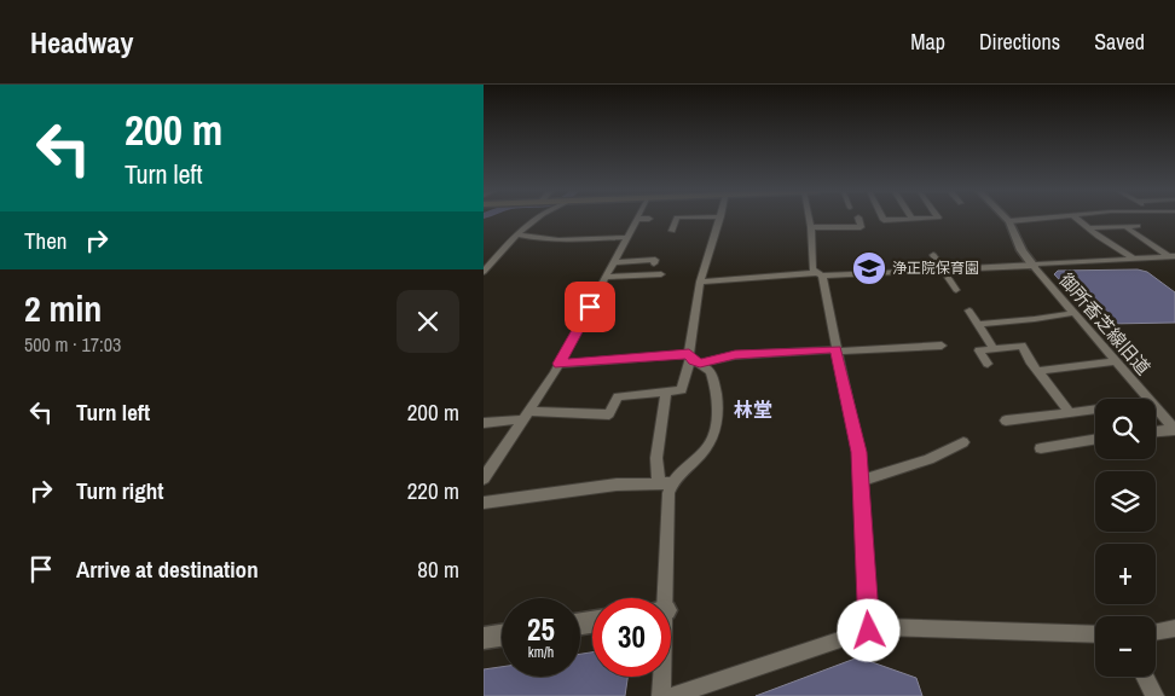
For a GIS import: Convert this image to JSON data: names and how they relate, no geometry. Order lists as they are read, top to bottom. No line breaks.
{"streets":{"street":["御所香芝線旧道"]},"districts":["林堂"],"places":{"school or university":["浄正院保育園"]},"page":{"header":"Headway","nav":["Map","Directions","Saved"],"turn":["200 m","Turn left"],"then":"Then","heading":["2 min","500 m · 17:03"],"list":[{"name":"Turn left","value":"200 m"},{"name":"Turn right","value":"220 m"},{"name":"Arrive at destination","value":"80 m"}],"map_buttons":["+","−"],"speed":"25 km/h","limit":"30"}}
